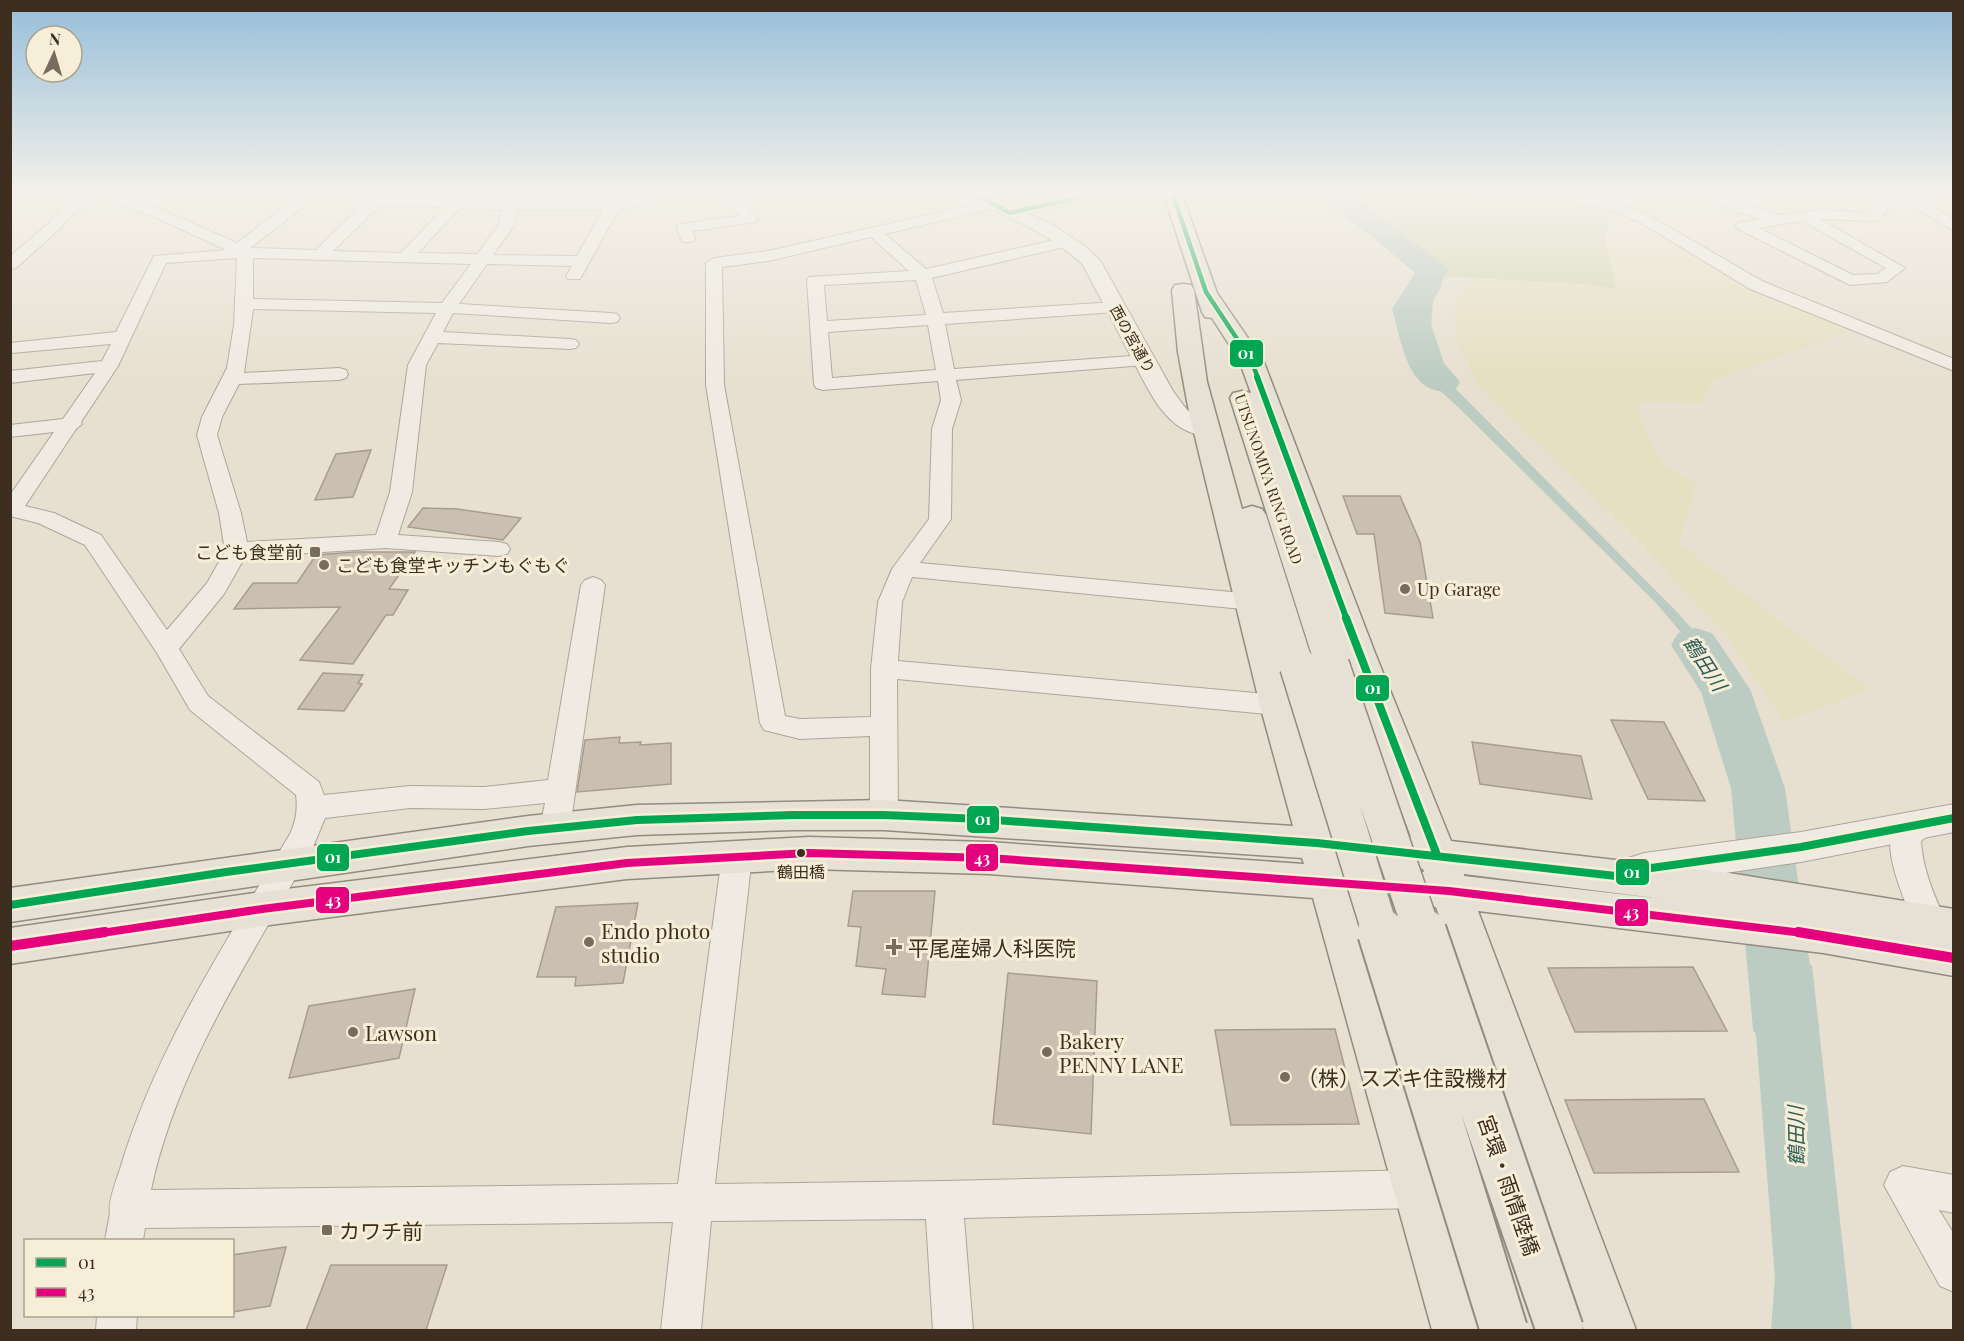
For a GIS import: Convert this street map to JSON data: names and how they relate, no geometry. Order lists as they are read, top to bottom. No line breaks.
{"streets":{"main road":["UTSUNOMIYA RING ROAD","宮環・雨情陸橋"],"street":["西の宮通り"]},"crossings":[["UTSUNOMIYA RING ROAD","宮環・雨情陸橋"]],"water":["鶴田川"],"places":{"transit":["こども食堂前","カワチ前"],"other":["こども食堂キッチンもぐもぐ","Up Garage","鶴田橋","Endo photo studio","Lawson","Bakery PENNY LANE","（株）スズキ住設機材"],"health":["平尾産婦人科医院"]},"lines":["transit line 01","transit line 43"],"legend":["01","43"],"north":"top"}
